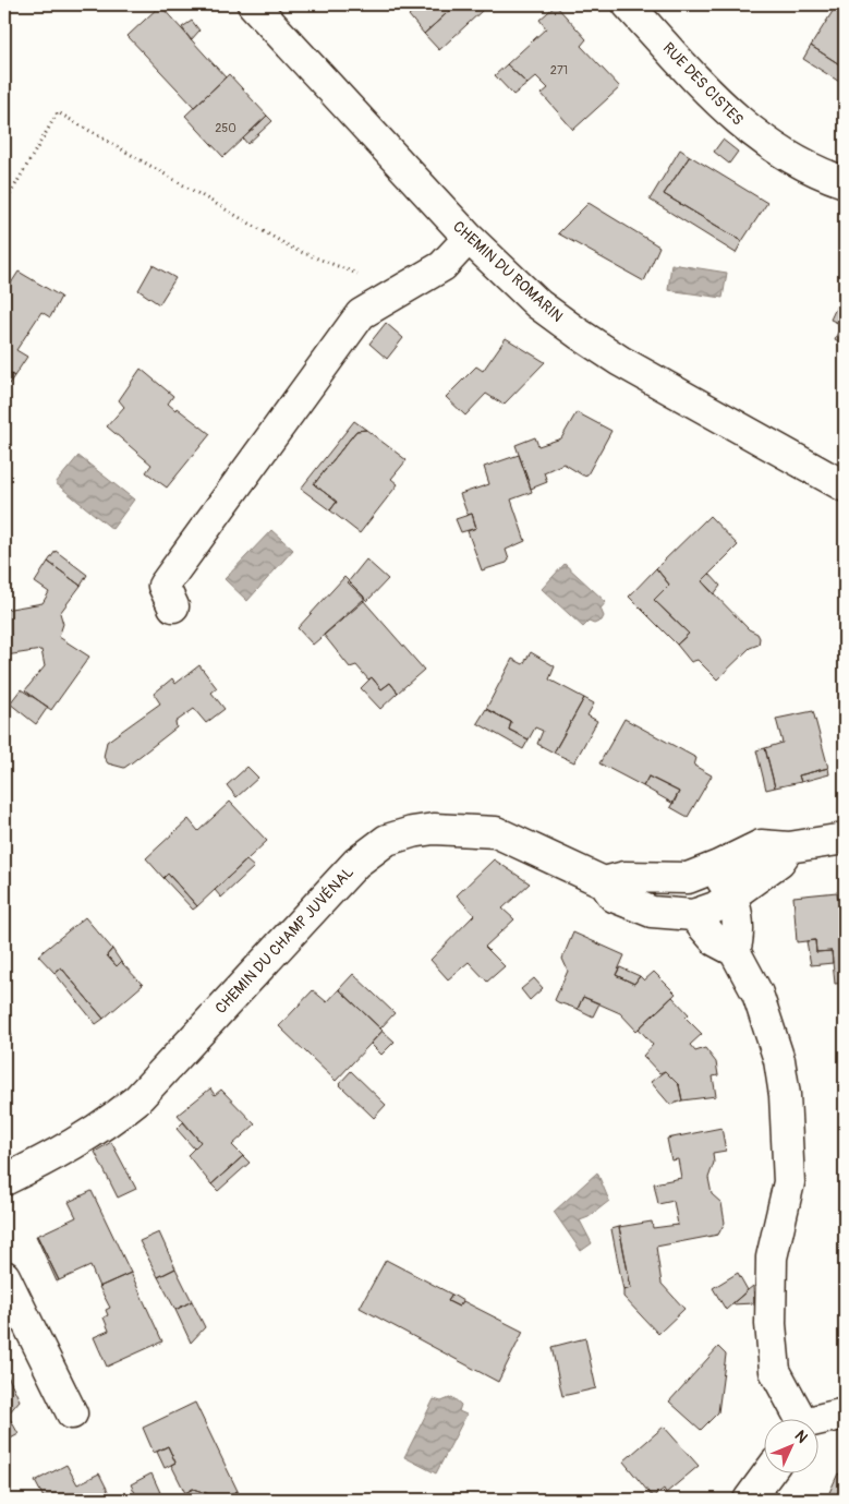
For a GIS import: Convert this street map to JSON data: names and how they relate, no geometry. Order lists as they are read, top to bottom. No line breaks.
{"streets":{"street":["RUE DES CISTES","CHEMIN DU ROMARIN","CHEMIN DU CHAMP JUVÉNAL"]},"house_numbers":["271","250"],"north":"top right"}
